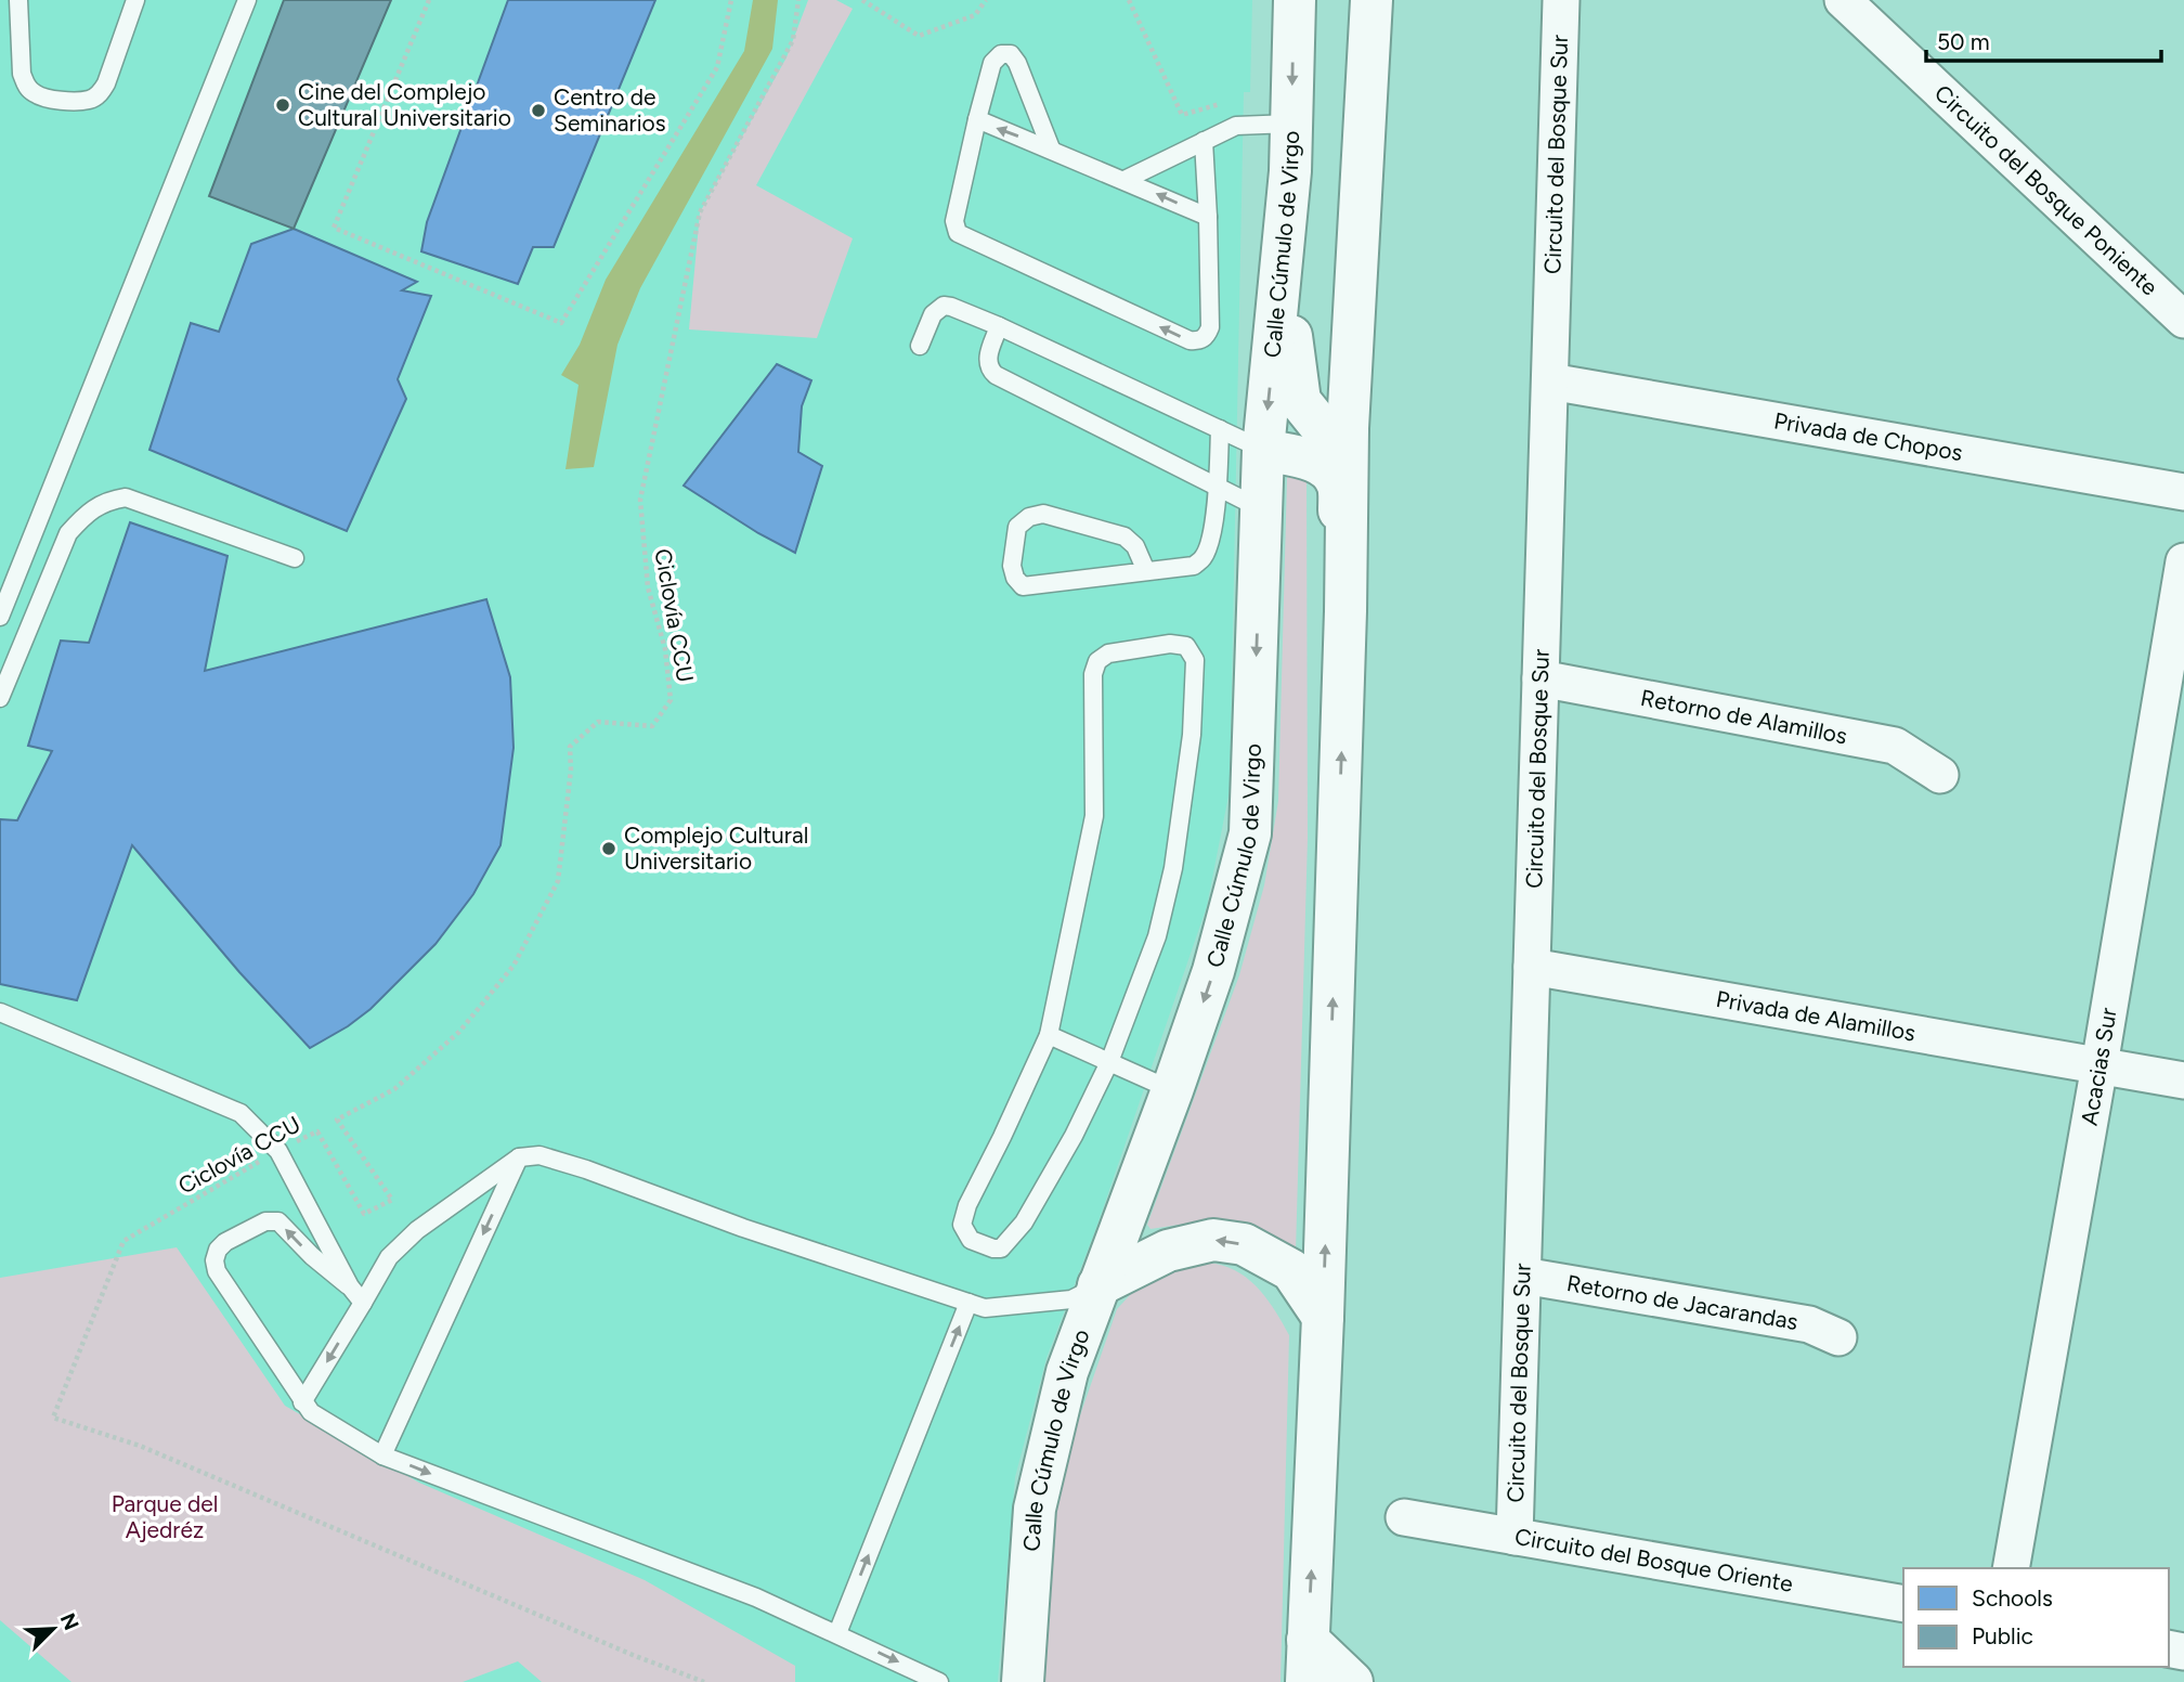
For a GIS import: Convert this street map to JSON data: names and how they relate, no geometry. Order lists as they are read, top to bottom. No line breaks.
{"streets":{"main road":["Calle Cúmulo de Virgo"],"street":["Circuito del Bosque Sur","Circuito del Bosque Poniente","Privada de Chopos","Retorno de Alamillos","Privada de Alamillos","Acacias Sur","Retorno de Jacarandas","Circuito del Bosque Oriente"],"path":["Ciclovía CCU"]},"crossings":[["Circuito del Bosque Sur","Privada de Chopos"],["Circuito del Bosque Sur","Retorno de Alamillos"],["Circuito del Bosque Sur","Privada de Alamillos"],["Circuito del Bosque Sur","Retorno de Jacarandas"],["Circuito del Bosque Sur","Circuito del Bosque Oriente"],["Privada de Alamillos","Acacias Sur"]],"parks":["Parque del Ajedréz"],"places":["Cine del Complejo Cultural Universitario","Centro de Seminarios","Complejo Cultural Universitario"],"legend":["Schools","Public"],"scale_bar":"50 m","north":"top right"}
